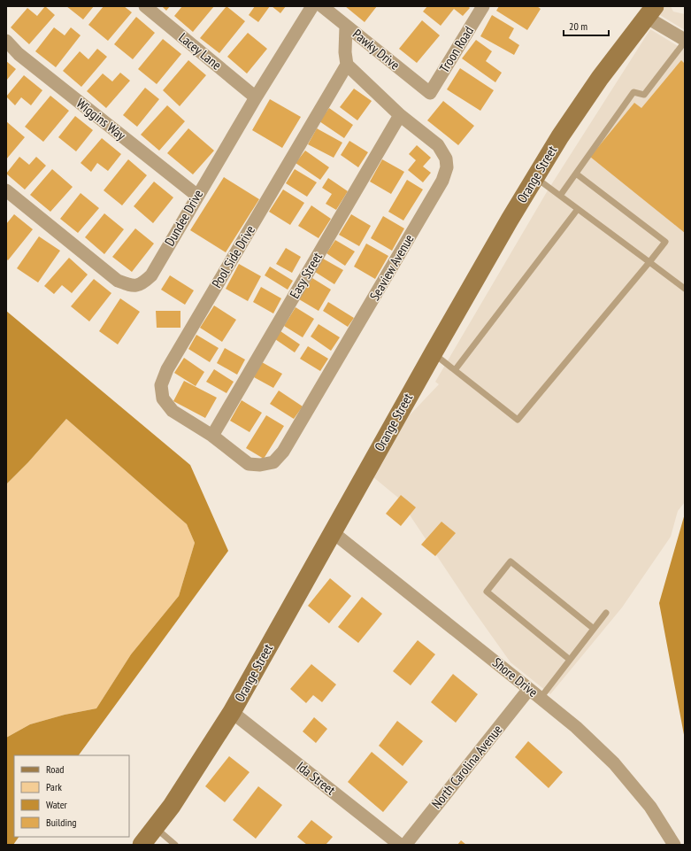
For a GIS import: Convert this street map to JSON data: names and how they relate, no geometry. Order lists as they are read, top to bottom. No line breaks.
{"streets":{"street":["Pawky Drive","Troon Road","Lacey Lane","Wiggins Way","Orange Street","Dundee Drive","Pool Side Drive","Seaview Avenue","Easy Street","Shore Drive","North Carolina Avenue","Ida Street"]},"crossings":[["Pawky Drive","Troon Road"],["Lacey Lane","Dundee Drive"],["Wiggins Way","Dundee Drive"],["Orange Street","Shore Drive"],["Orange Street","Ida Street"],["Pool Side Drive","Seaview Avenue"],["Pool Side Drive","Easy Street"],["Seaview Avenue","Easy Street"],["Shore Drive","North Carolina Avenue"]],"legend":["Road","Park","Water","Building"],"scale_bar":"20 m"}
